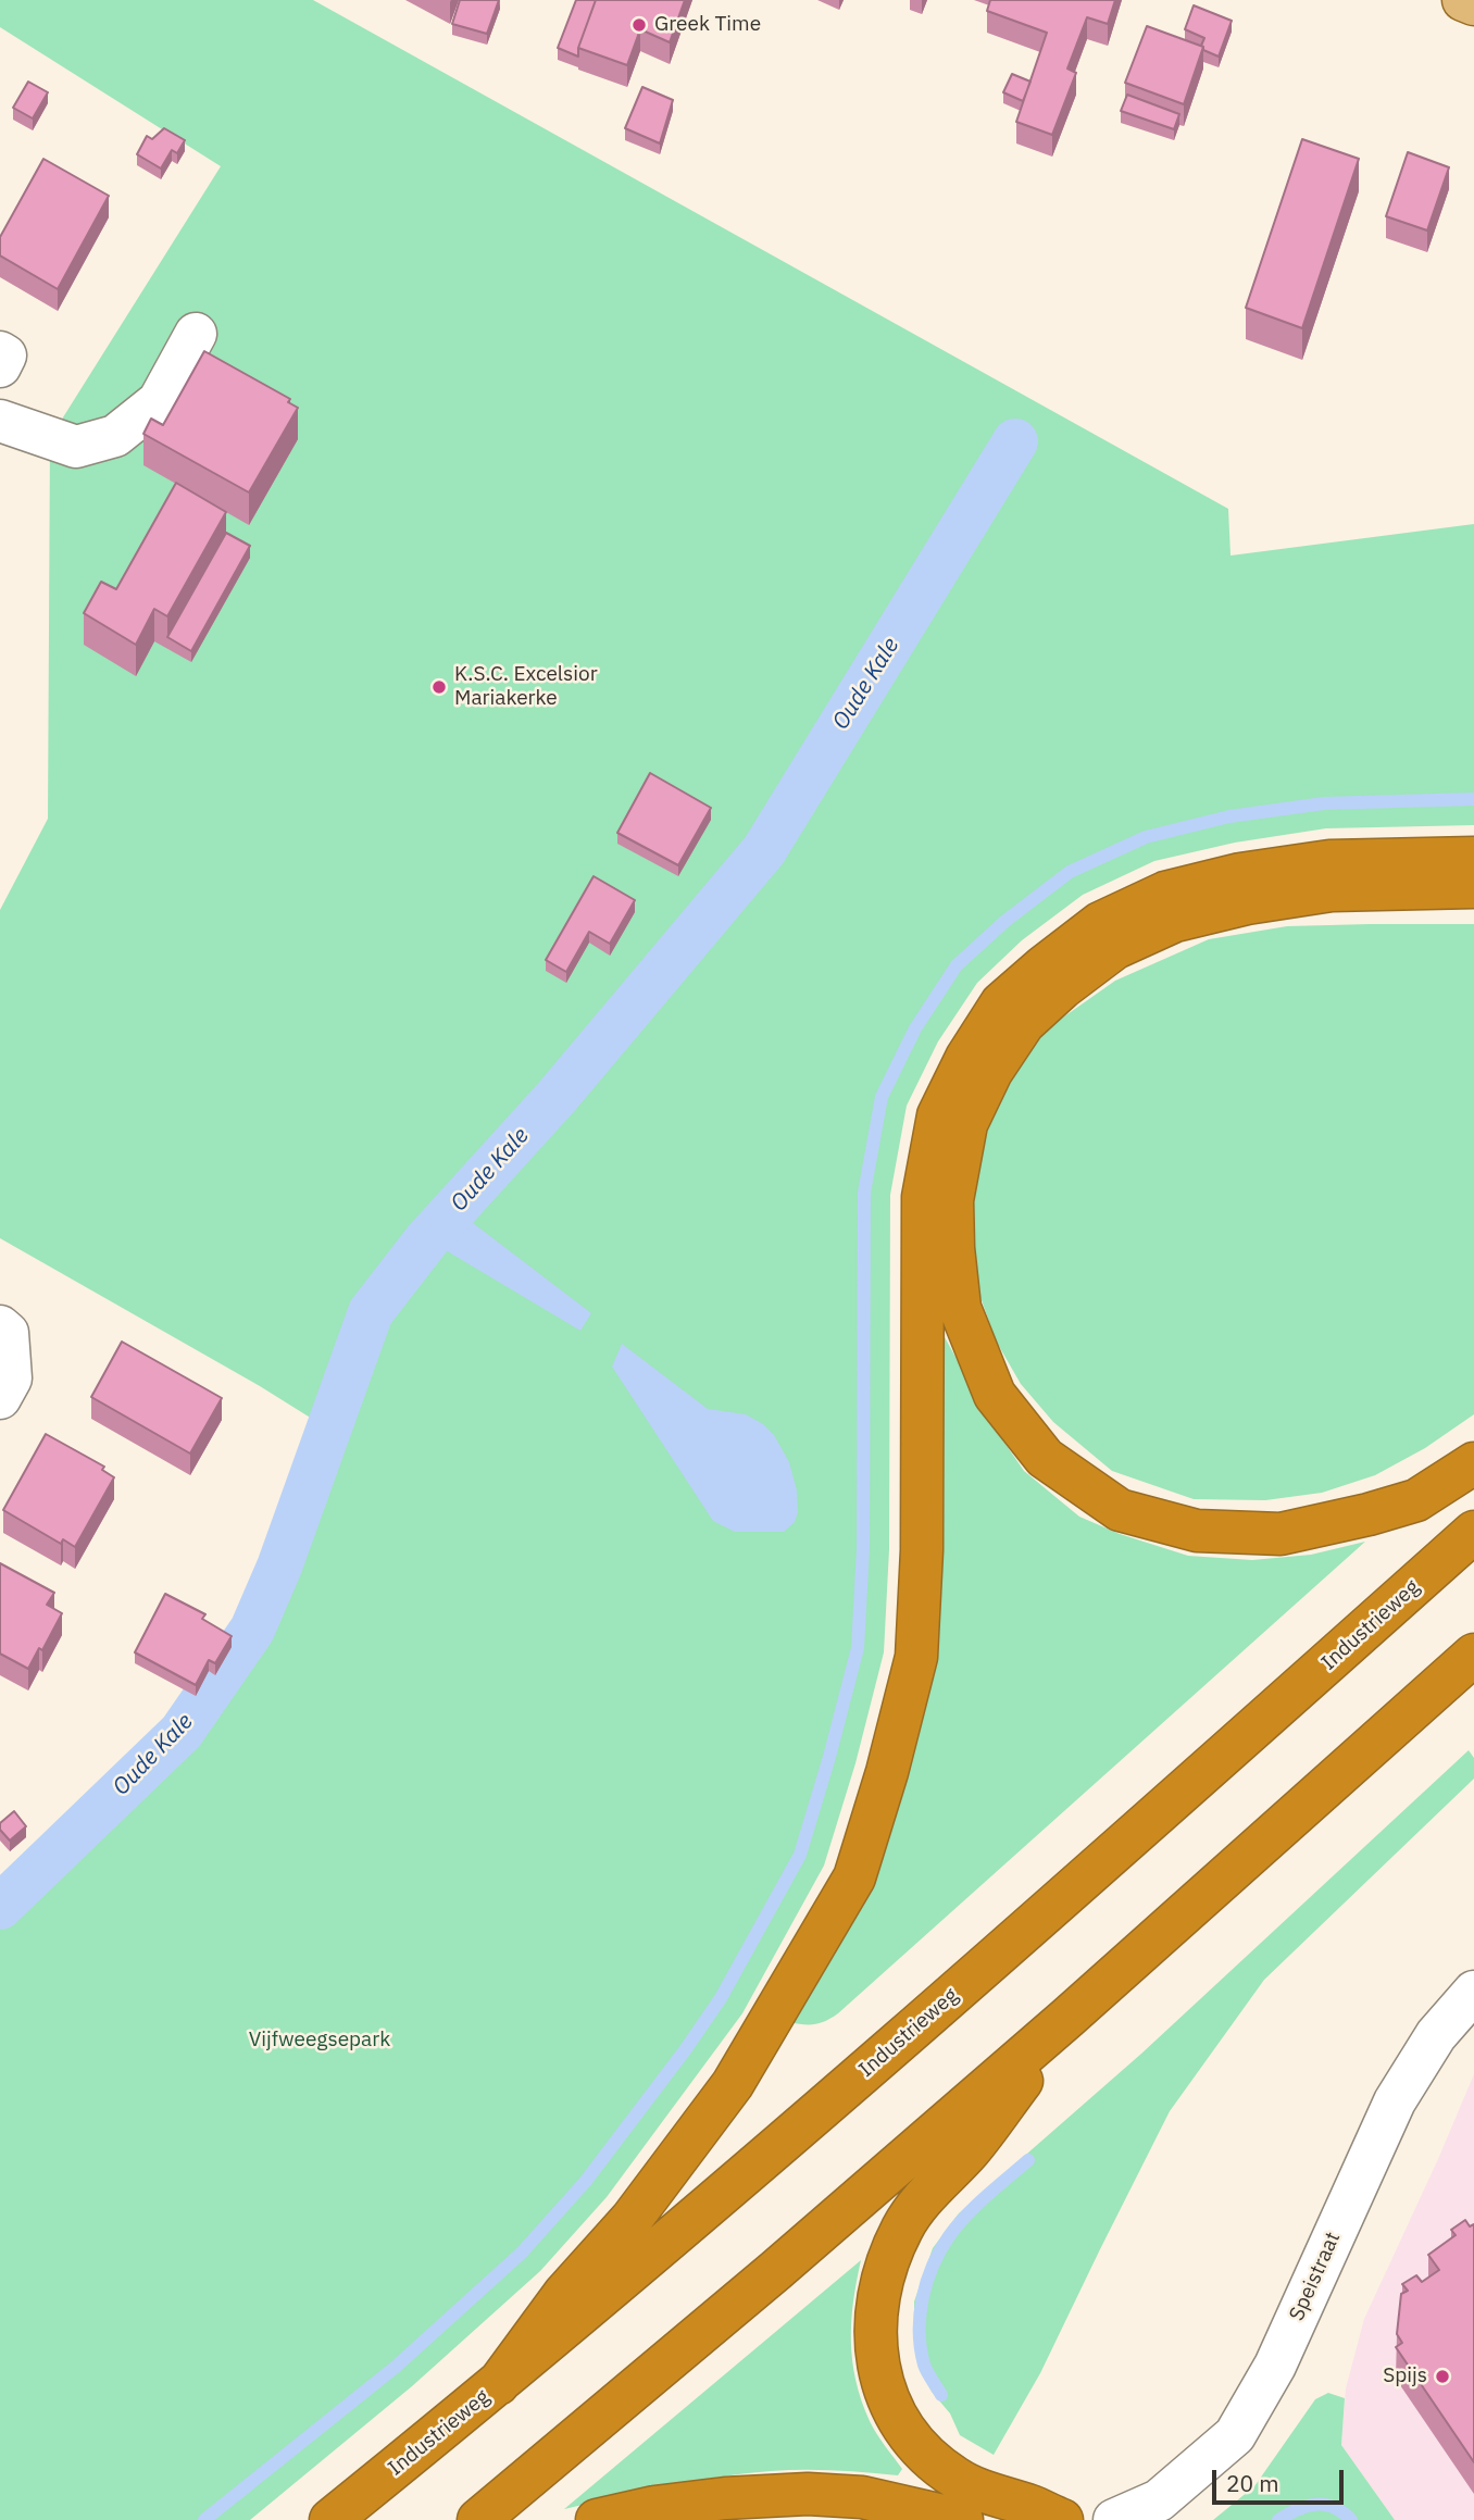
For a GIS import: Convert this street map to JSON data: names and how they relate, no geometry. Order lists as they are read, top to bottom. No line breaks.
{"streets":{"highway":["Industrieweg"],"street":["Speistraat"]},"water":["Oude Kale"],"parks":["Vijfweegsepark"],"places":["Greek Time","K.S.C. Excelsior Mariakerke","Spijs"],"scale_bar":"20 m"}
